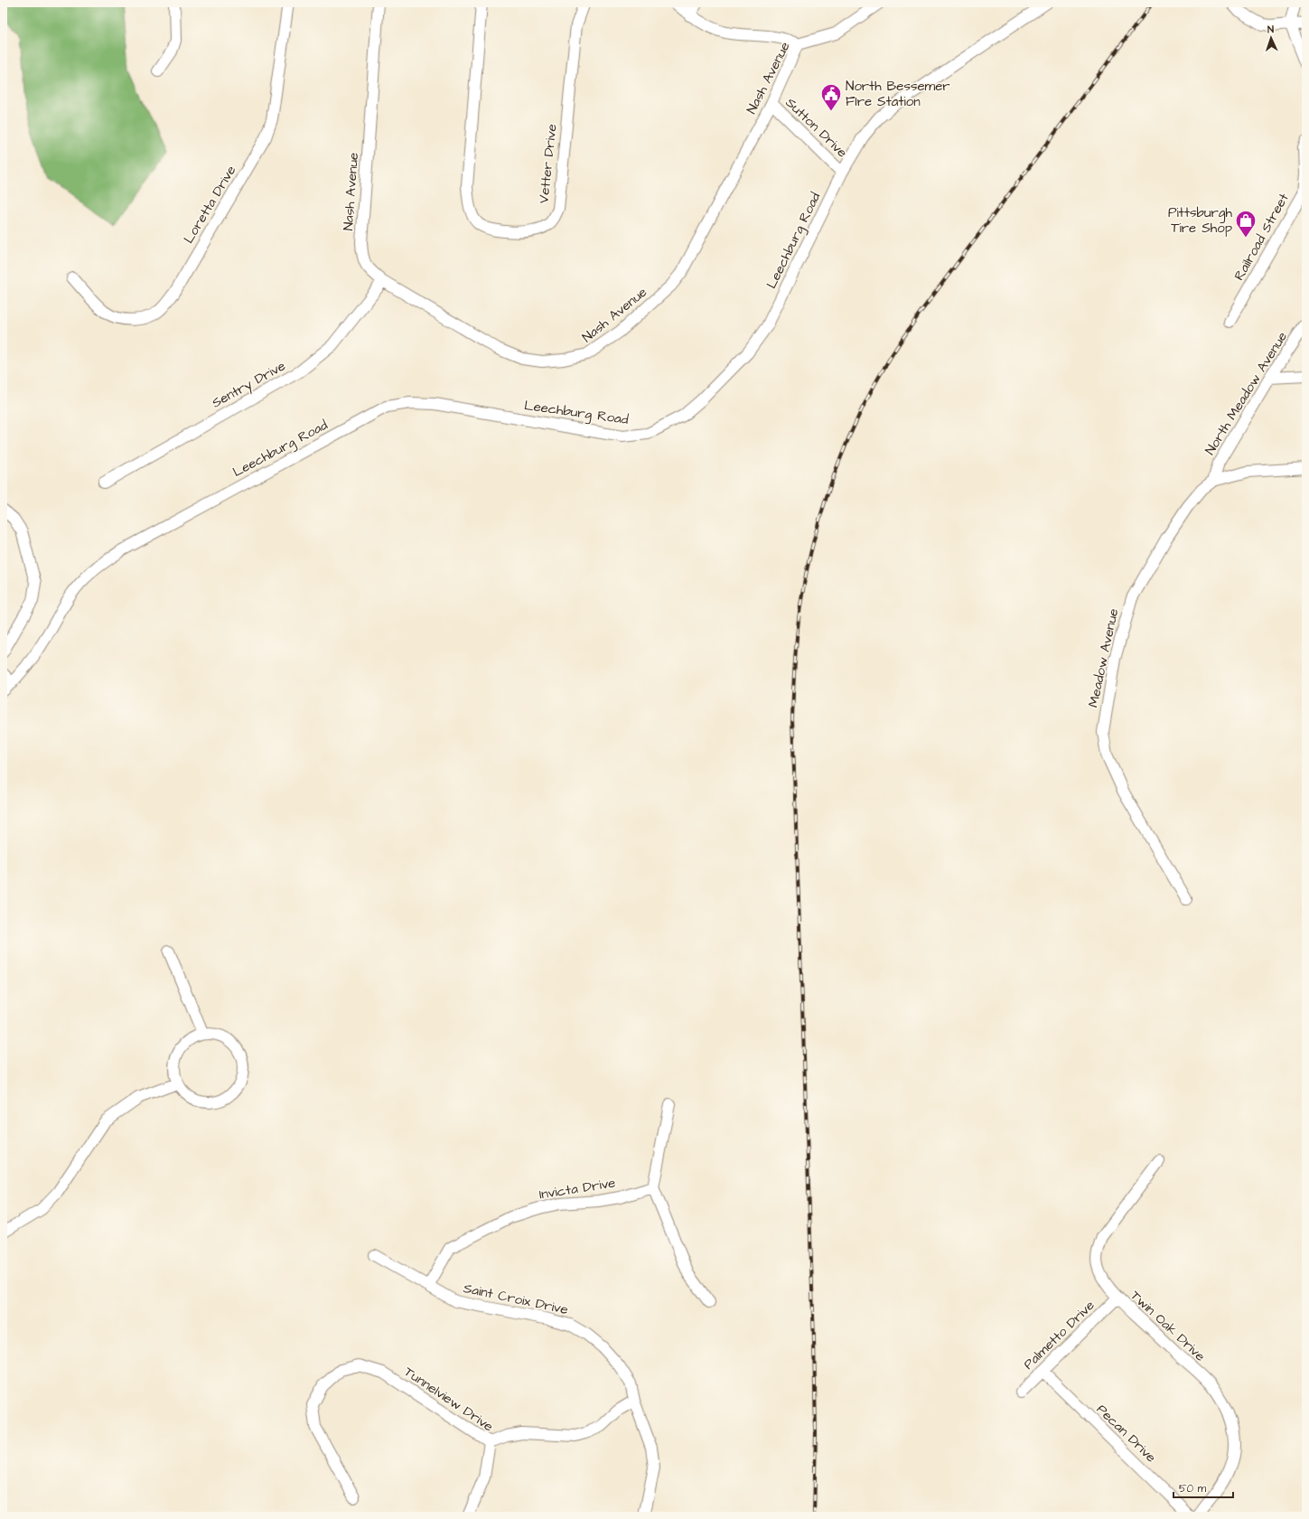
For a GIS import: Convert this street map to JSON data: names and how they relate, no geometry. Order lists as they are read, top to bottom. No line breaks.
{"streets":{"street":["Nash Avenue","Sutton Drive","Vetter Drive","Loretta Drive","Railroad Street","Leechburg Road","Sentry Drive","North Meadow Avenue","Meadow Avenue","Invicta Drive","Saint Croix Drive","Twin Oak Drive","Palmetto Drive","Tunnelview Drive","Pecan Drive"]},"crossings":[["Nash Avenue","Sutton Drive"],["Nash Avenue","Sentry Drive"],["Sutton Drive","Leechburg Road"],["North Meadow Avenue","Meadow Avenue"],["Invicta Drive","Saint Croix Drive"],["Twin Oak Drive","Palmetto Drive"],["Palmetto Drive","Pecan Drive"]],"places":{"public building":["North Bessemer FIre Station"],"shop":["Pittsburgh Tire Shop"]},"scale_bar":"50 m","north":"top"}
